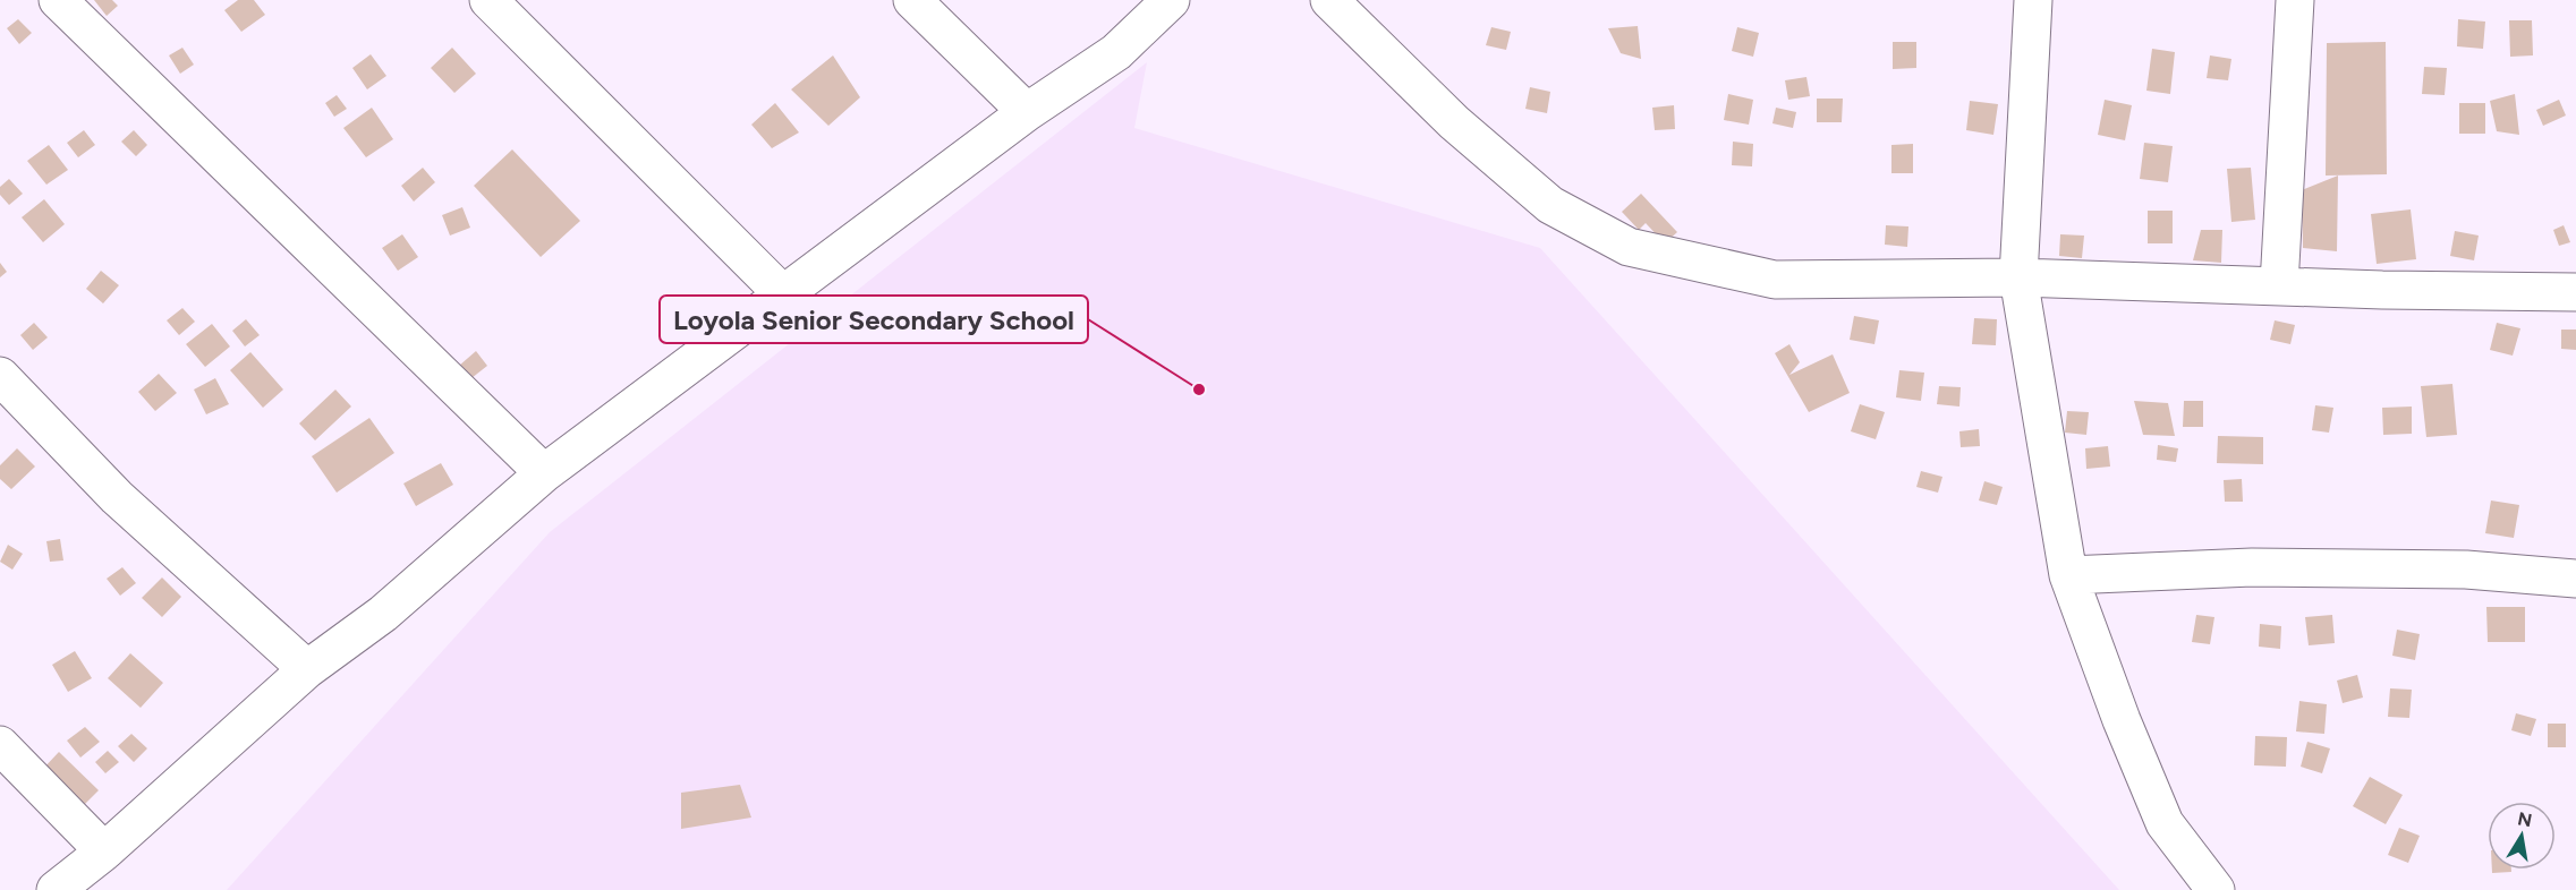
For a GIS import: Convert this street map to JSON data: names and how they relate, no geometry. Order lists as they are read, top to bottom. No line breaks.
{"places":["Loyola Senior Secondary School"],"north":"top"}
